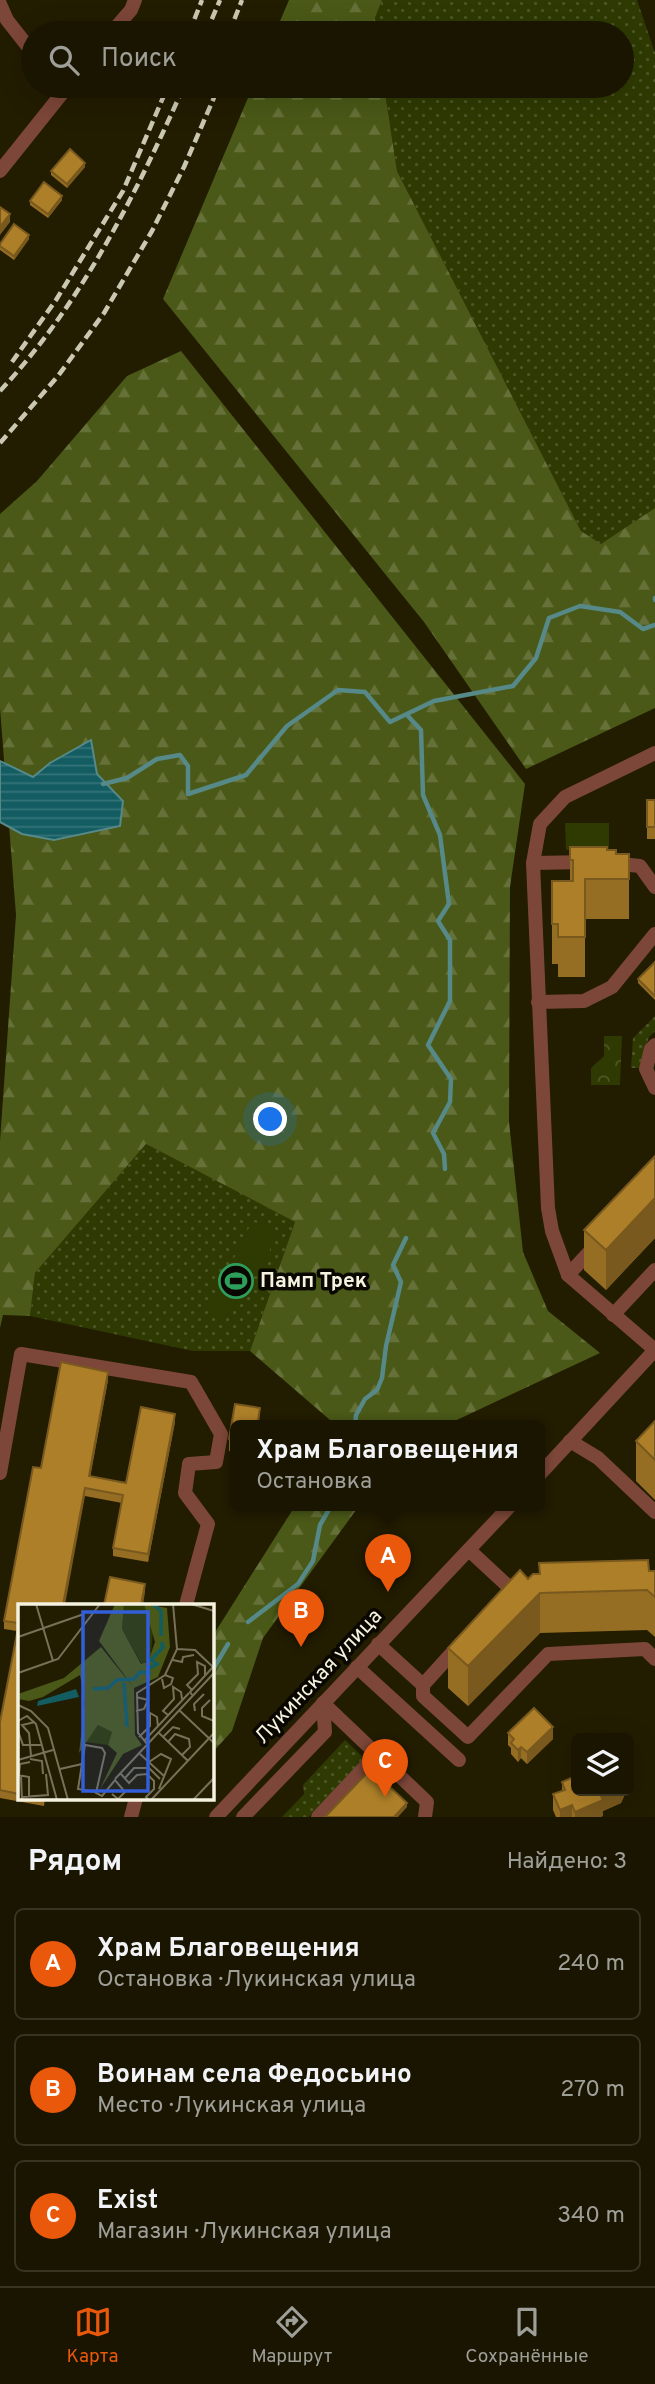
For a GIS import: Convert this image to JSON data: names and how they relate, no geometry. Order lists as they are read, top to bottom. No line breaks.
{"streets":{"street":["Лукинская улица"]},"places":{"sports":["Памп Трек"]},"page":{"search":"Поиск","popup":["Храм Благовещения","Остановка"],"pins":["A","B","C"],"heading":["Рядом","Найдено: 3"],"list":[{"mark":"A","name":"Храм Благовещения","note":"Остановка · Лукинская улица","value":"240 m"},{"mark":"B","name":"Воинам села Федосьино","note":"Место · Лукинская улица","value":"270 m"},{"mark":"C","name":"Exist","note":"Магазин · Лукинская улица","value":"340 m"}],"nav":["Карта","Маршрут","Сохранённые"]}}
